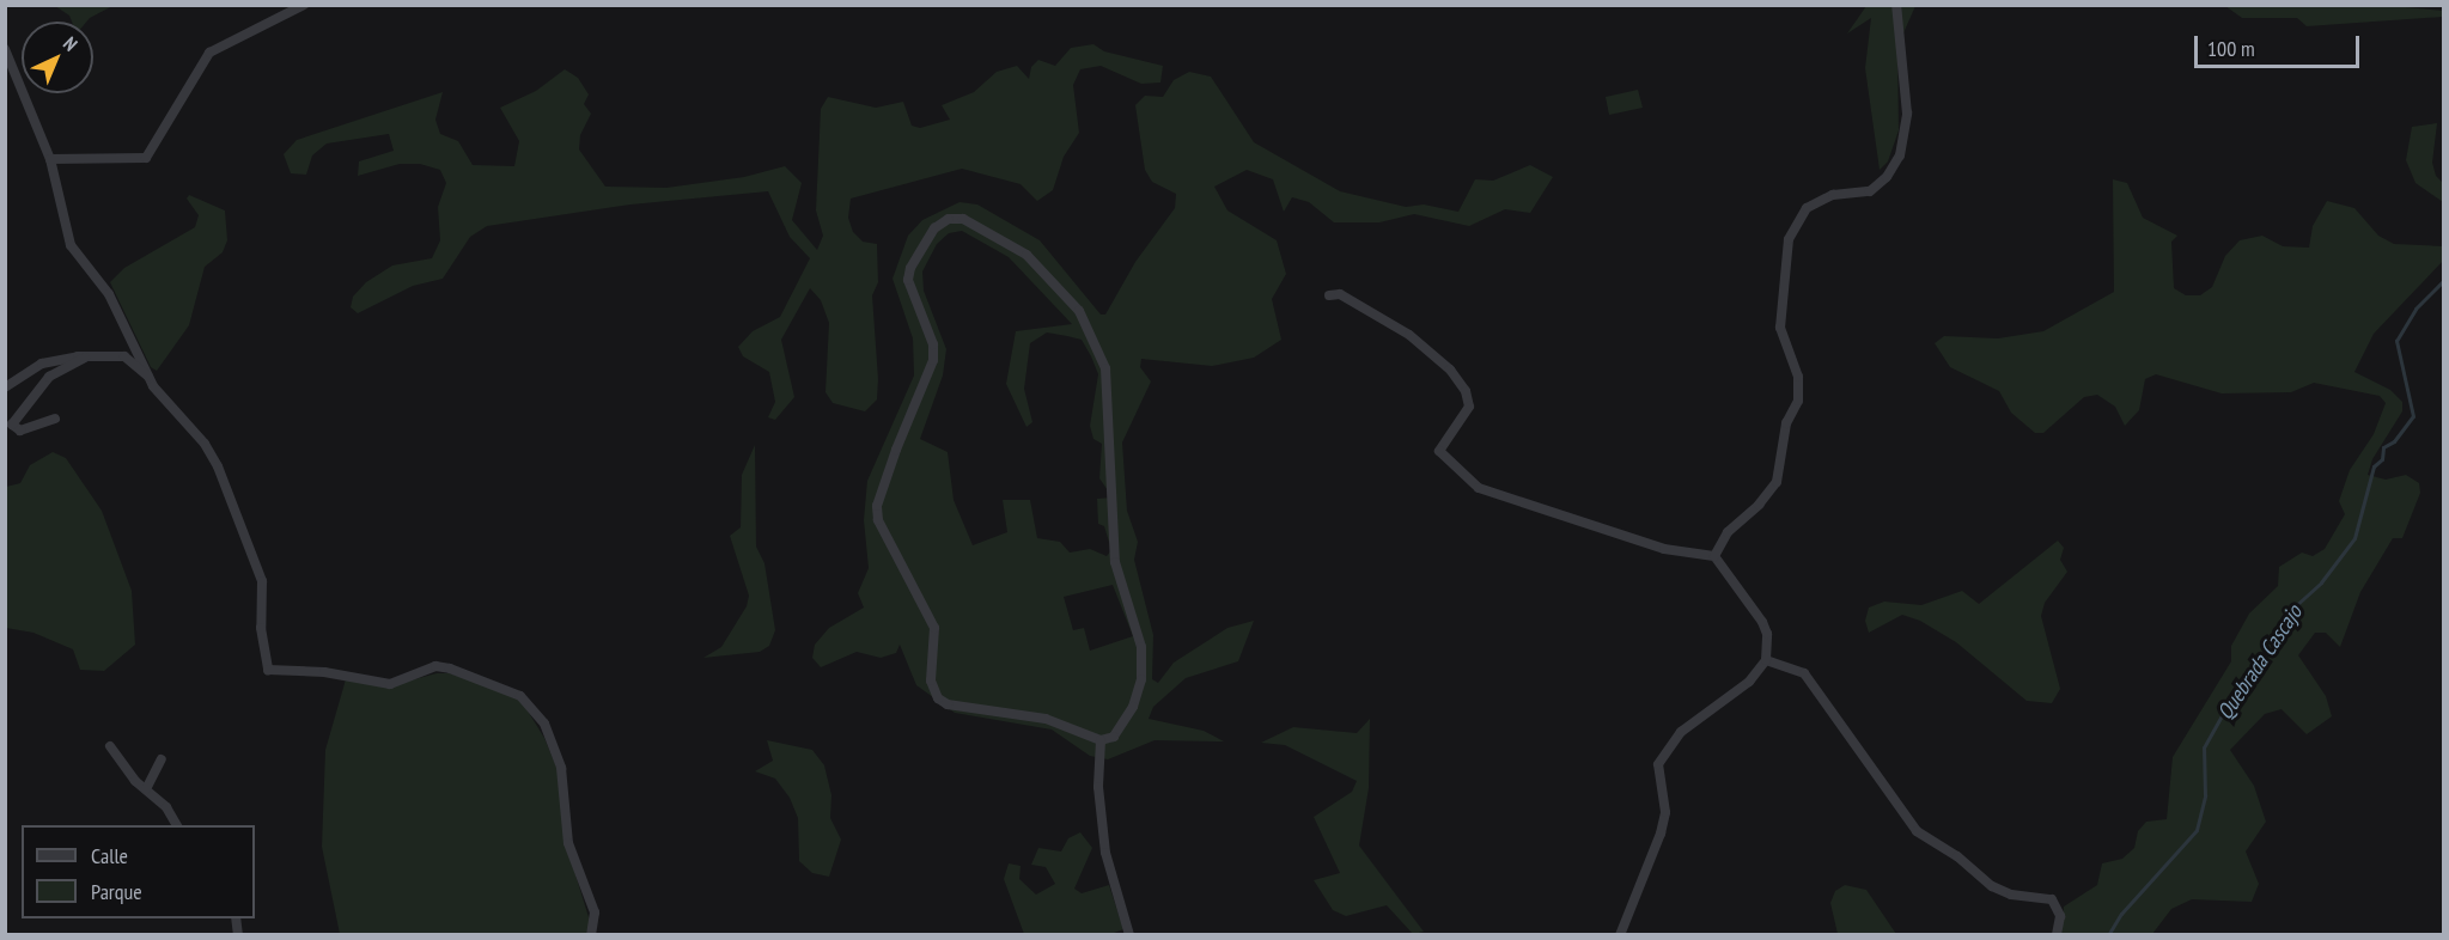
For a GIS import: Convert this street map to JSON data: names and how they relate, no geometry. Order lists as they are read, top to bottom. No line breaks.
{"water":["Quebrada Cascajo"],"legend":["Calle","Parque"],"scale_bar":"100 m","north":"top right"}
